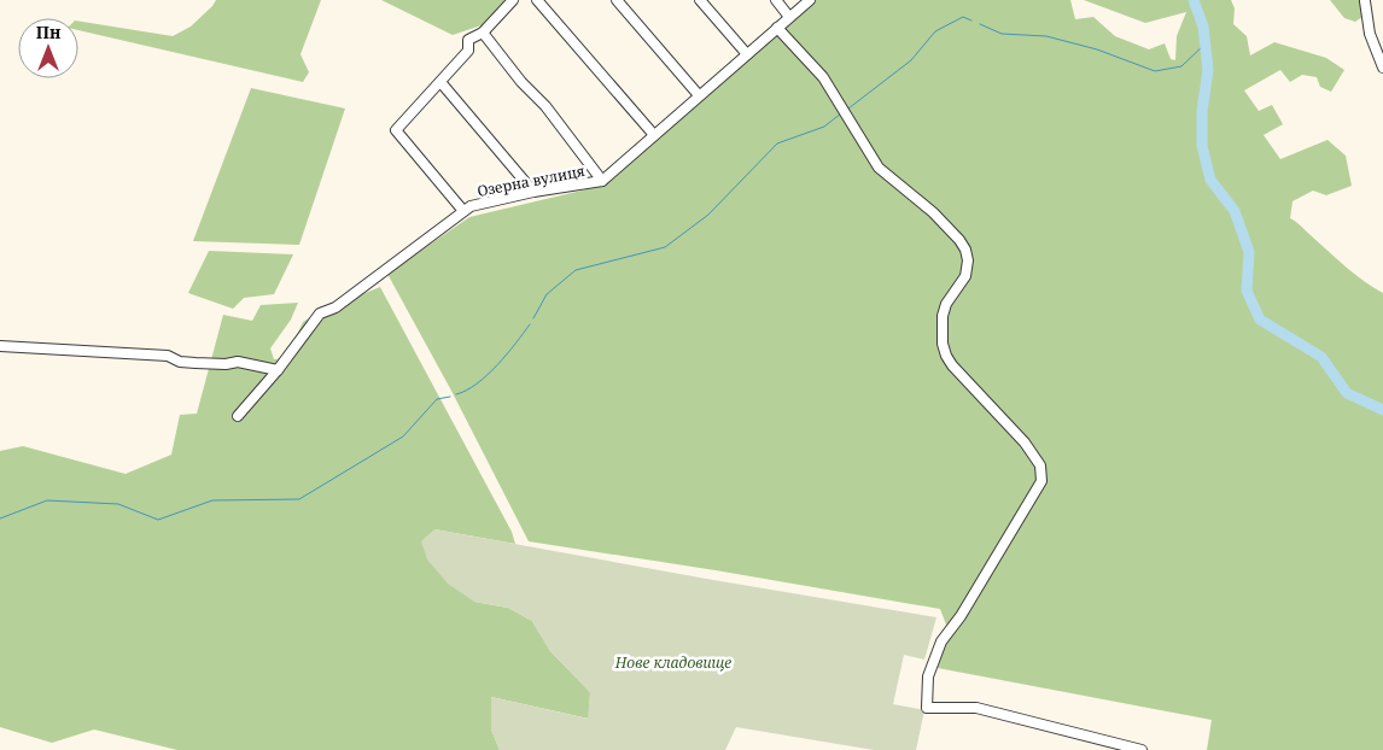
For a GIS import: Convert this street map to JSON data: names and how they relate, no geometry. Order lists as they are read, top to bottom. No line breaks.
{"streets":{"street":["Озерна вулиця"]},"parks":["Нове кладовище"],"north":"top"}
